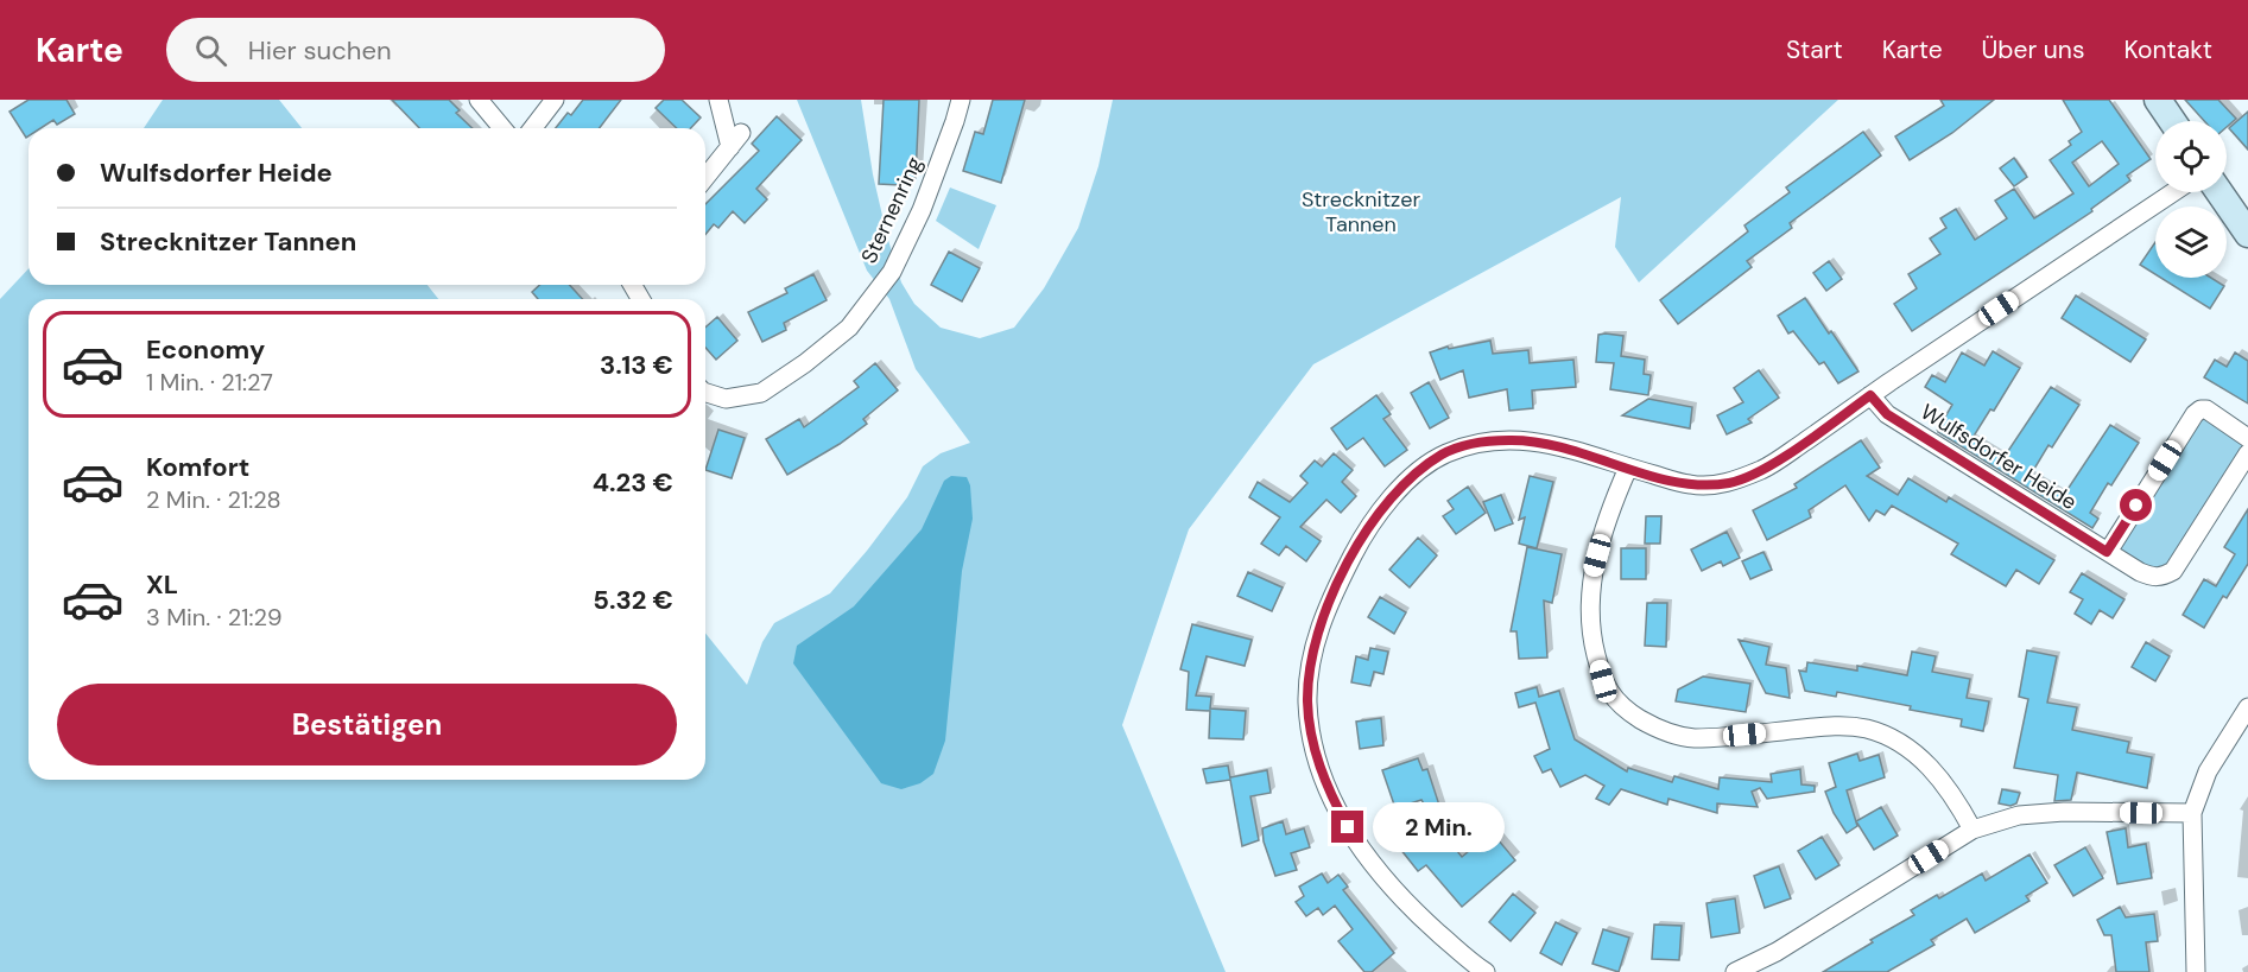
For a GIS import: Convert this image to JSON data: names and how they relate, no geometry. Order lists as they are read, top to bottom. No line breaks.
{"streets":{"street":["Sternenring","Wulfsdorfer Heide"]},"parks":["Strecknitzer Tannen"],"page":{"header":"Karte","search":"Hier suchen","nav":["Start","Karte","Über uns","Kontakt"],"banner":["Wulfsdorfer Heide","Strecknitzer Tannen"],"list":[{"name":"Economy","note":"1 Min. · 21:27","value":"3.13 €"},{"name":"Komfort","note":"2 Min. · 21:28","value":"4.23 €"},{"name":"XL","note":"3 Min. · 21:29","value":"5.32 €"}],"buttons":"Bestätigen","bubble":"2 Min."}}
